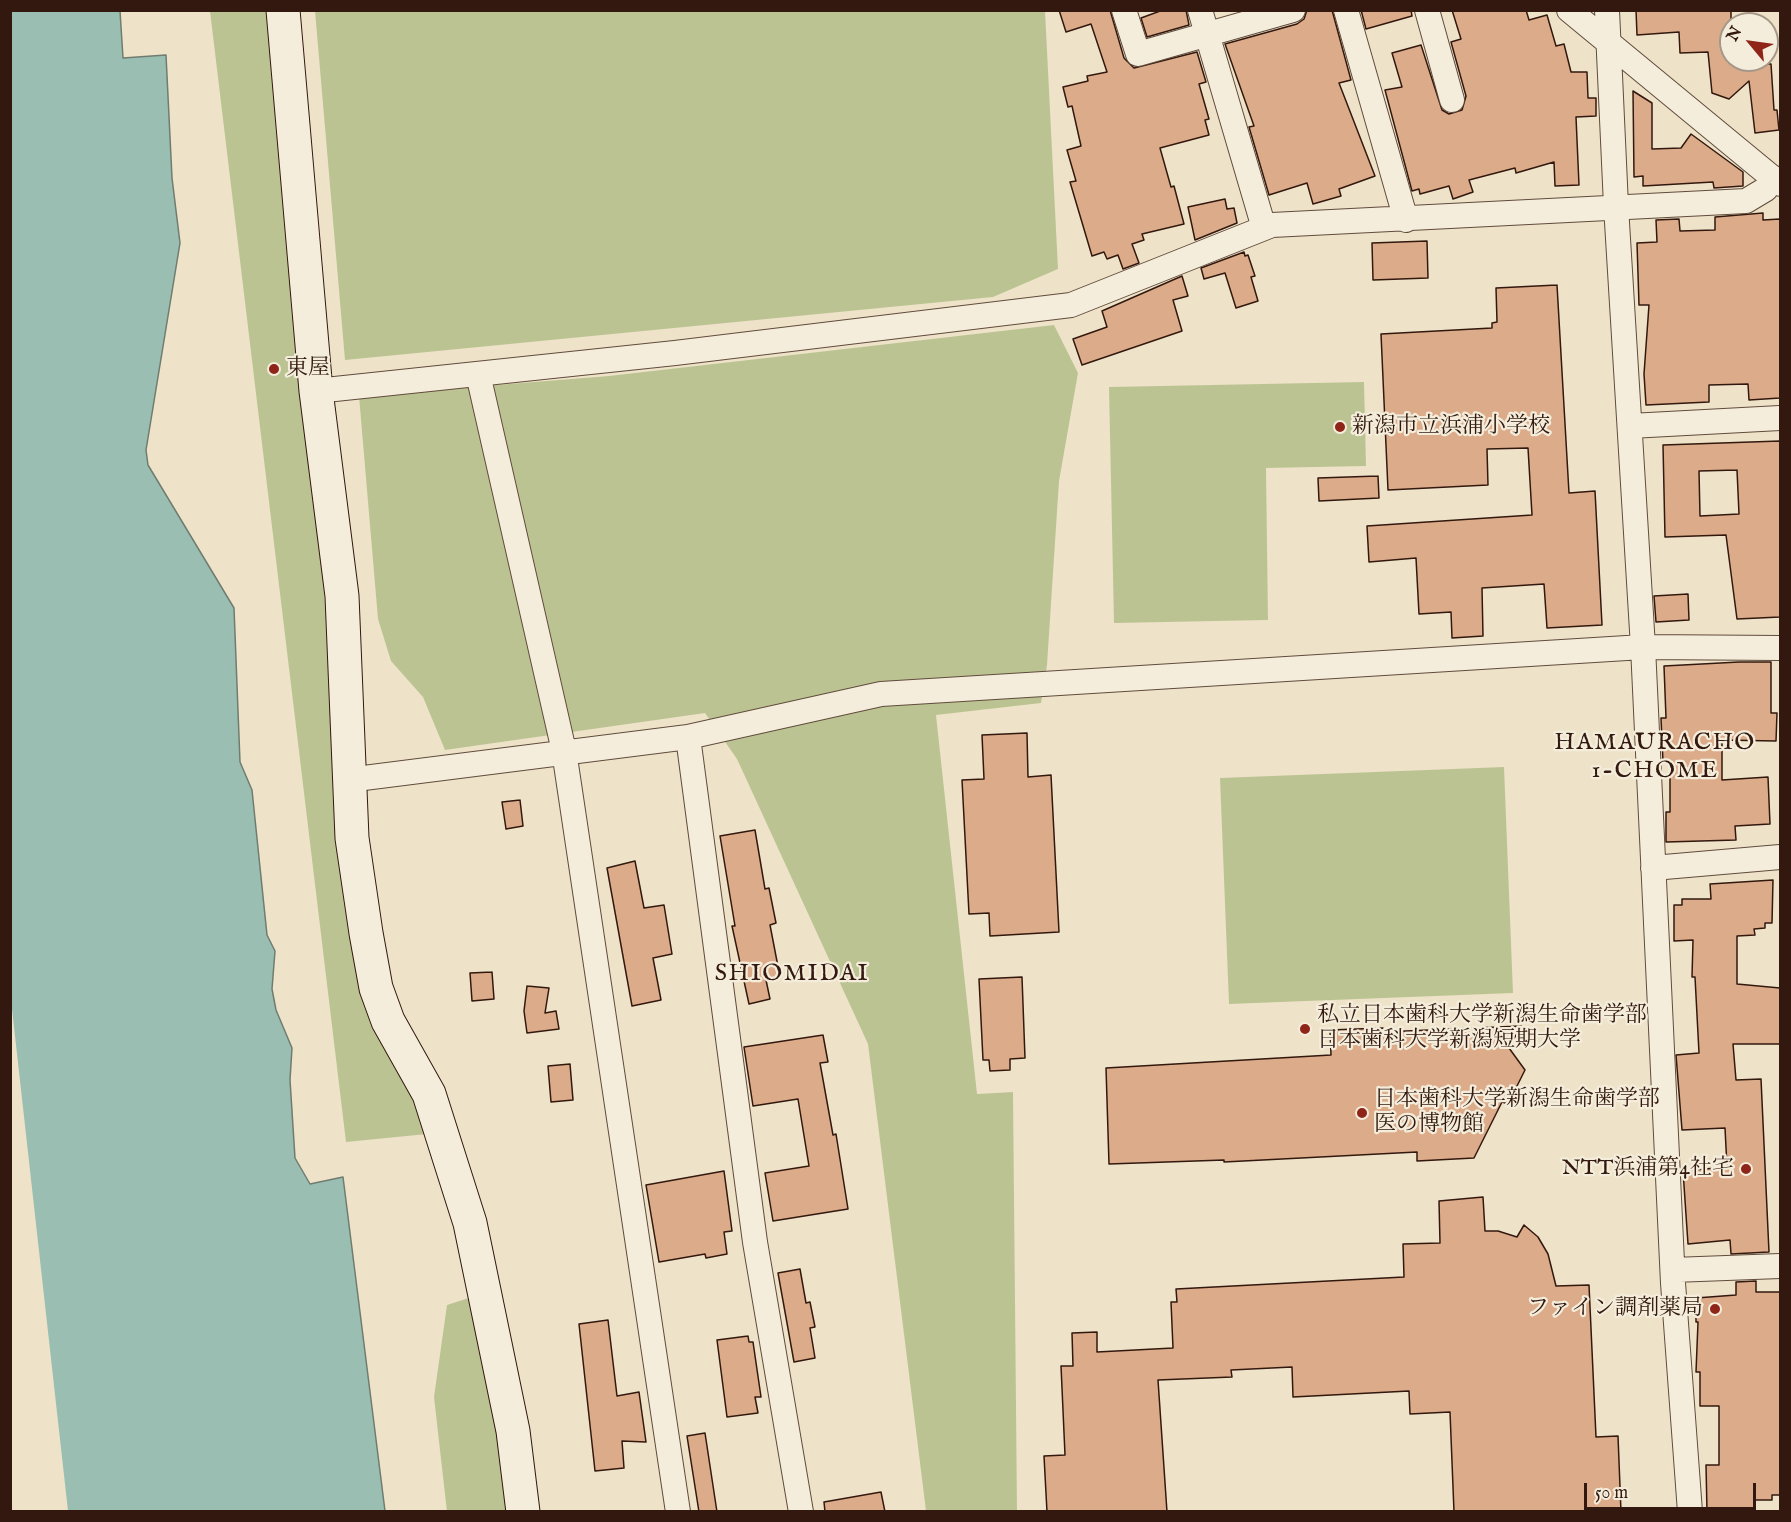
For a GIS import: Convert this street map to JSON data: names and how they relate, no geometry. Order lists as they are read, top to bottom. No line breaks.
{"districts":["HAMAURACHO 1-CHOME","SHIOMIDAI"],"places":["東屋","新潟市立浜浦小学校","私立日本歯科大学新潟生命歯学部 日本歯科大学新潟短期大学","日本歯科大学新潟生命歯学部 医の博物館","NTT浜浦第4社宅","ファイン調剤薬局"],"scale_bar":"50 m","north":"top left"}
